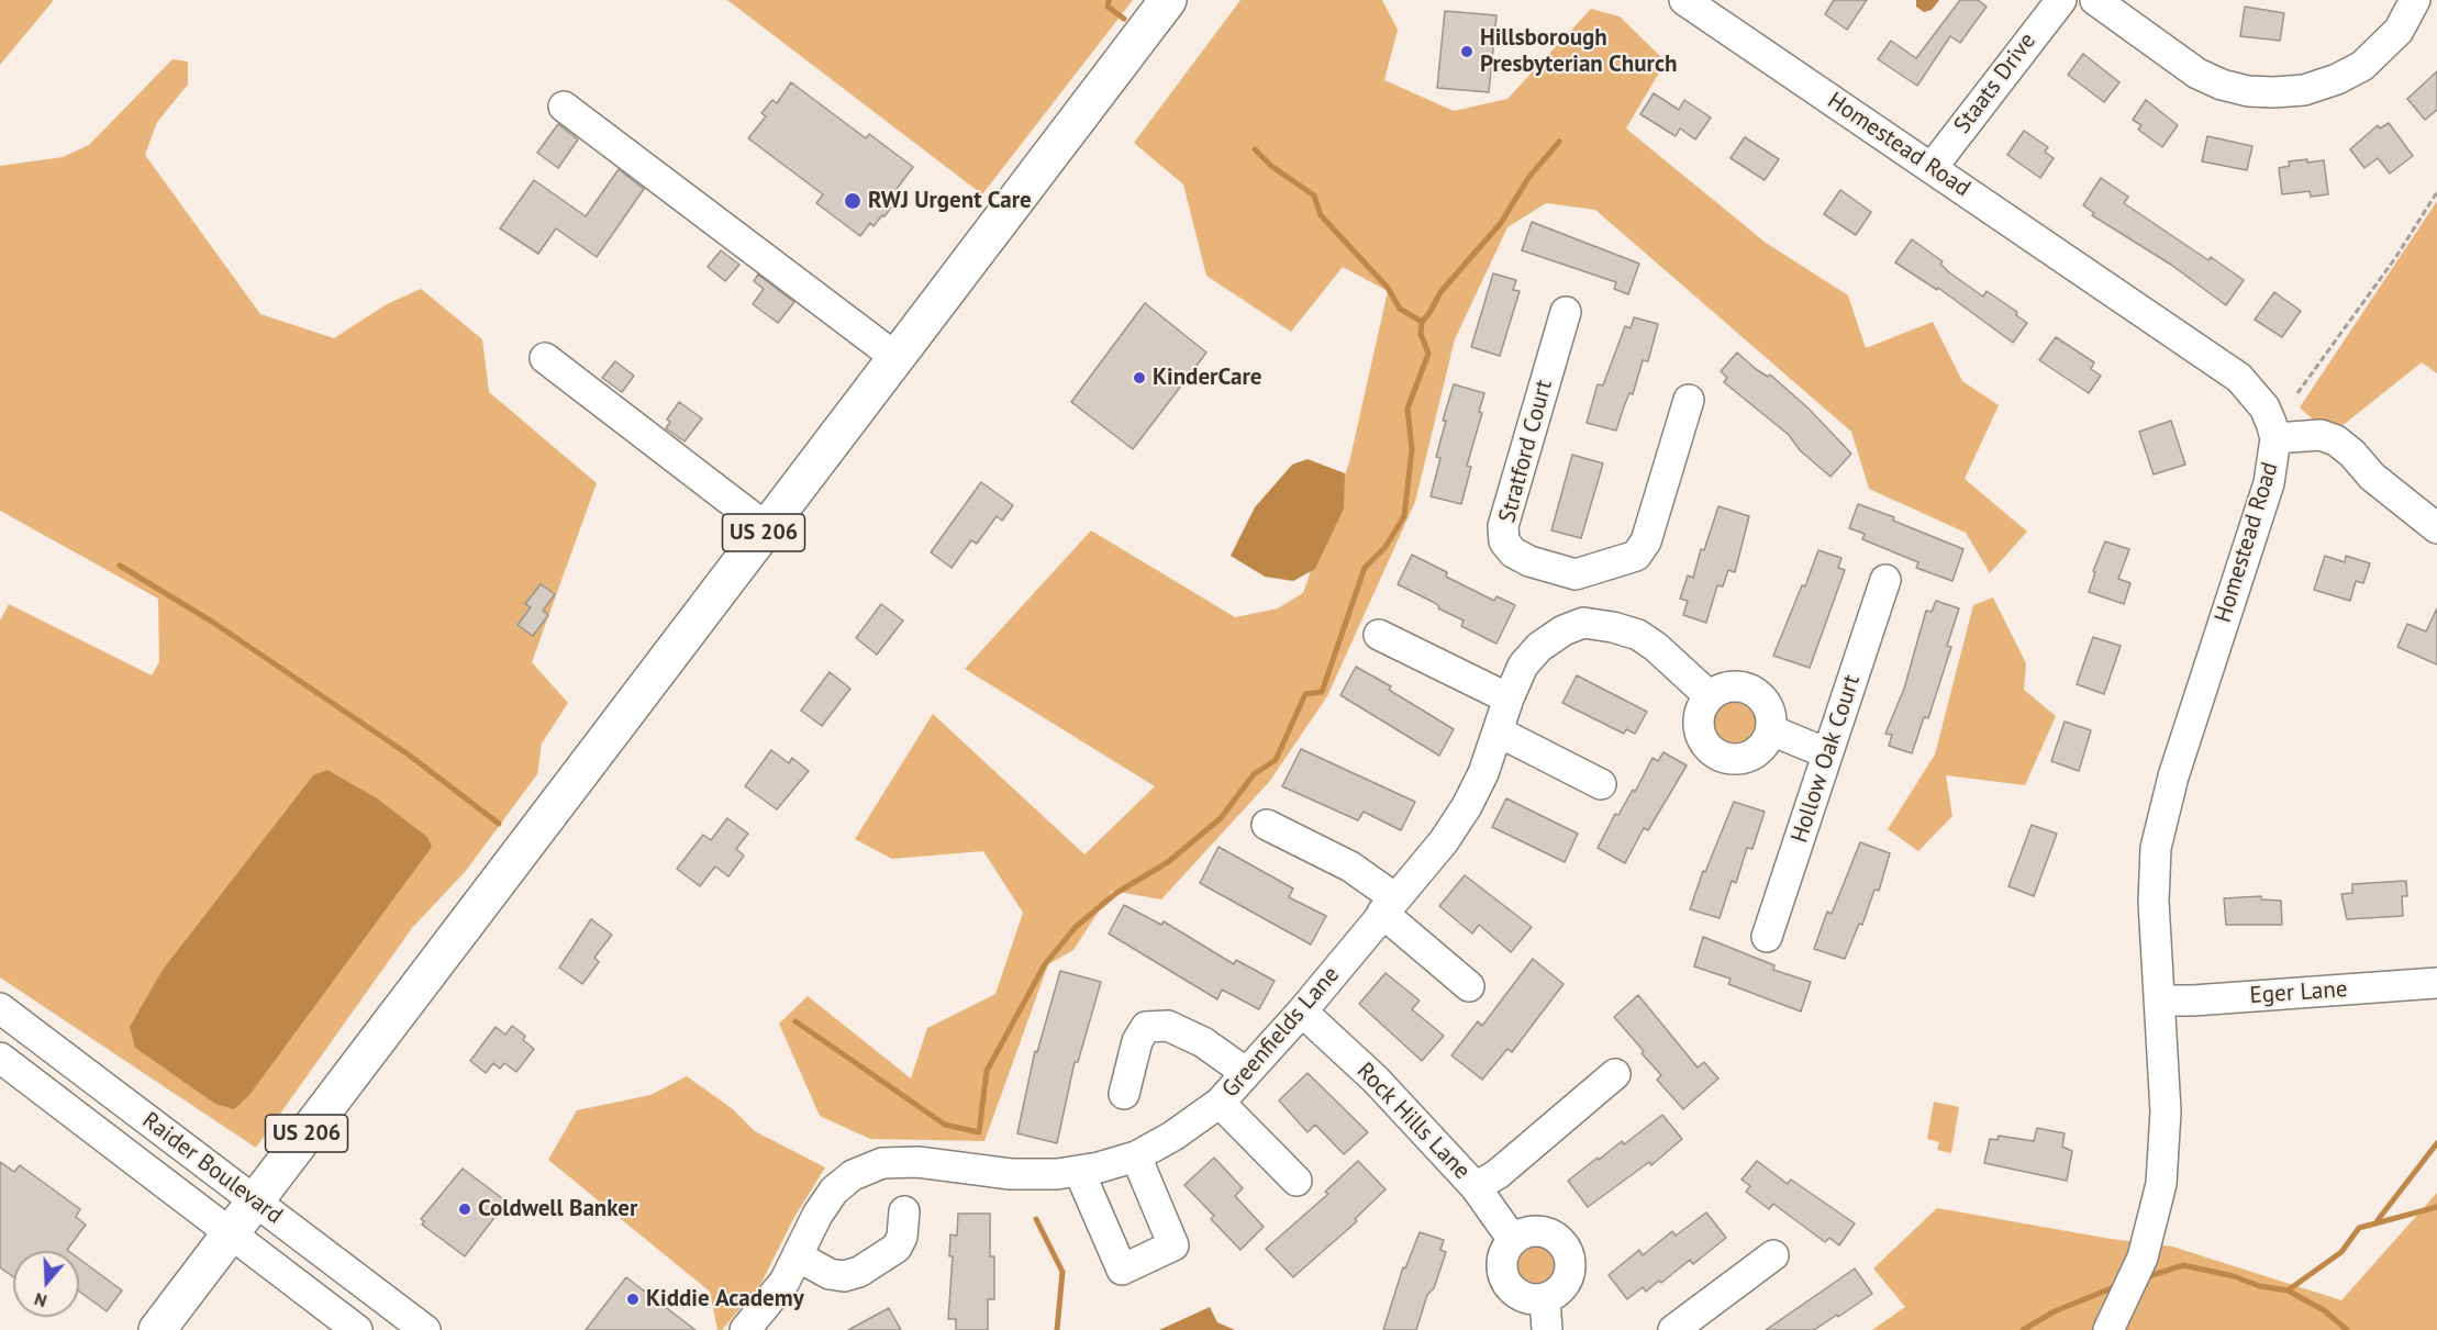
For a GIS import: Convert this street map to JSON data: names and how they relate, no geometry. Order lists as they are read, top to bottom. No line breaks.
{"streets":{"main road":["US 206"],"street":["Staats Drive","Homestead Road","Stratford Court","Hollow Oak Court","Eger Lane","Greenfields Lane","Rock Hills Lane","Raider Boulevard"]},"crossings":[["Staats Drive","Homestead Road"],["Homestead Road","Eger Lane"],["US 206","Raider Boulevard"],["Greenfields Lane","Rock Hills Lane"]],"places":["Hillsborough Presbyterian Church","RWJ Urgent Care","KinderCare","Coldwell Banker","Kiddie Academy"],"north":"bottom"}
